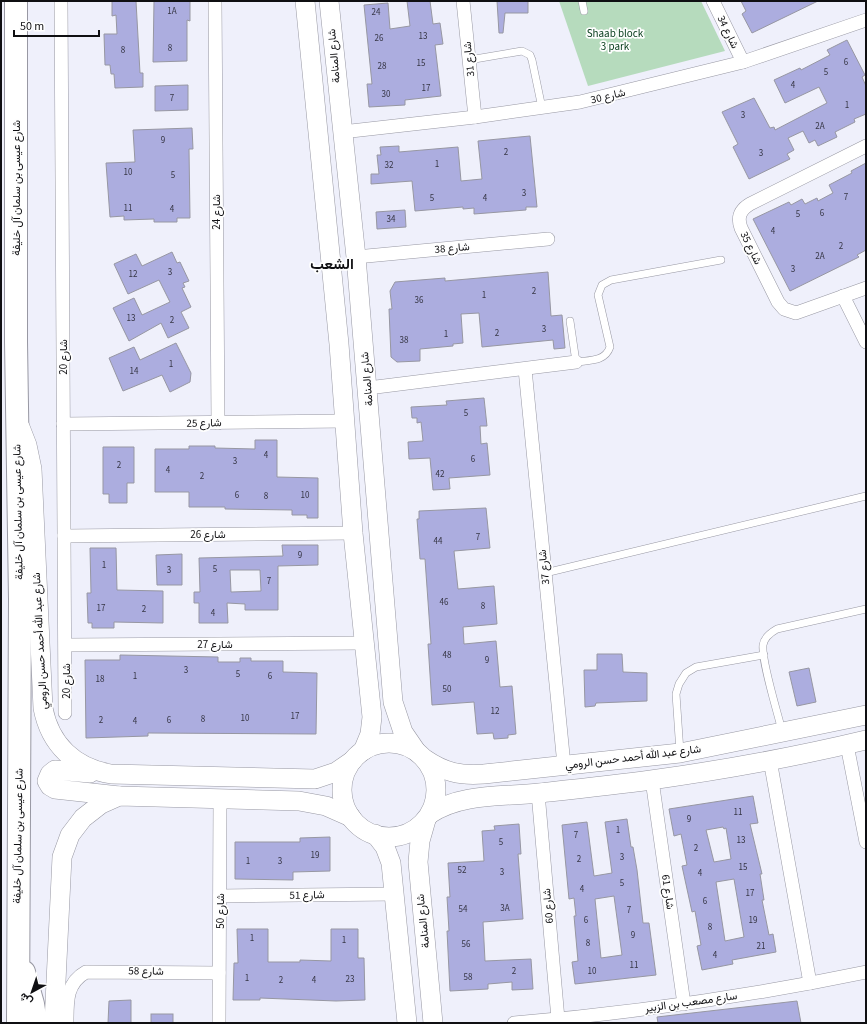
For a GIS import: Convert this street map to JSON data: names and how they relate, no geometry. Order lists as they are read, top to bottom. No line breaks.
{"streets":{"highway":["شارع عيسى بن سلمان آل خليفة"],"street":["شارع 34","شارع المنامة","شارع 31","شارع 30","شارع 24","شارع 38","شارع 35","شارع 20","شارع 25","شارع 26","شارع 37","شارع عبد الله أحمد حسن الرومي","شارع 27","شارع 61","شارع 51","شارع 60","شارع 50","شارع 58","سارع مصعب بن الزبير"]},"crossings":[["شارع 34","شارع 30"],["شارع المنامة","شارع 30"],["شارع المنامة","شارع 38"],["شارع المنامة","شارع عبد الله أحمد حسن الرومي"],["شارع 31","شارع 30"],["شارع عيسى بن سلمان آل خليفة","شارع عبد الله أحمد حسن الرومي"],["شارع 24","شارع 25"],["شارع 20","شارع 25"],["شارع 20","شارع 26"],["شارع 20","شارع 27"],["شارع 37","شارع عبد الله أحمد حسن الرومي"],["شارع عبد الله أحمد حسن الرومي","شارع 61"],["شارع عبد الله أحمد حسن الرومي","شارع 60"],["شارع 61","سارع مصعب بن الزبير"],["شارع 51","شارع 50"],["شارع 60","سارع مصعب بن الزبير"],["شارع 50","شارع 58"]],"districts":["الشعب"],"parks":["Shaab block 3 park"],"house_numbers":["1A","24","13","26","8","8","6","15","28","5","4","17","30","7","1","3","2A","9","2","3","1","32","10","5","3","7","5","4","11","4","6","5","34","4","2","2A","3","3","12","2","1","36","13","2","3","2","1","38","1","14","5","4","6","3","2","4","42","2","6","10","8","7","44","9","1","5","3","7","46","8","17","2","4","48","9","3","5","1","6","18","50","12","17","10","8","2","6","4","11","9","1","7","13","5","2","19","3","2","1","3","15","52","3","4","5","4","17","6","3A","54","7","6","19","8","9","1","1","8","56","21","4","11","2","10","58","1","23","2","4"],"scale_bar":"50 m","north":"bottom left"}
